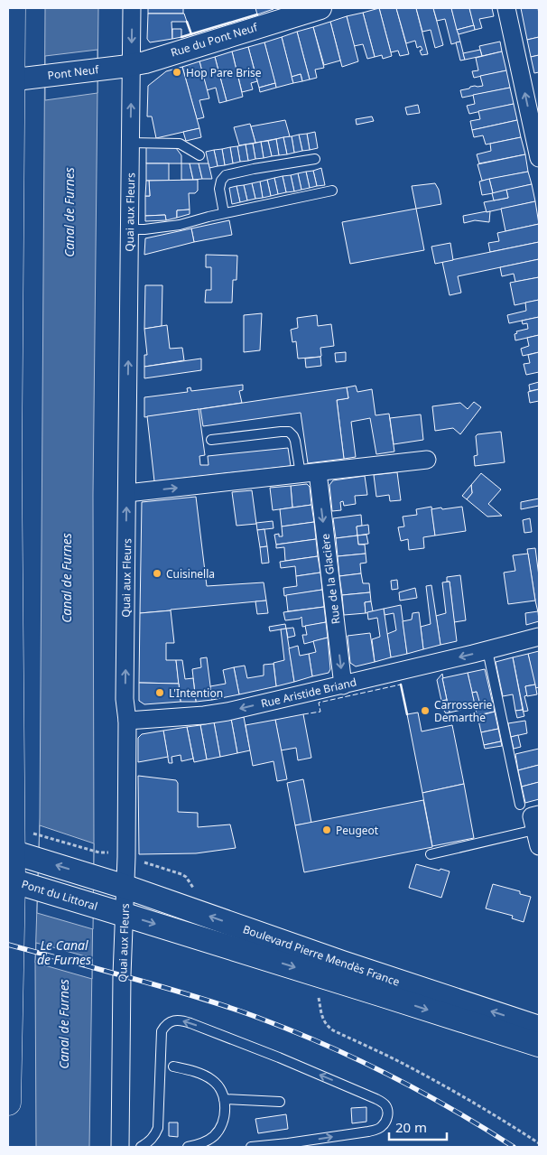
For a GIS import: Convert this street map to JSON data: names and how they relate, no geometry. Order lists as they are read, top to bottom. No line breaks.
{"streets":{"main road":["Pont du Littoral","Boulevard Pierre Mendès France"],"street":["Rue du Pont Neuf","Pont Neuf","Quai aux Fleurs","Rue de la Glacière","Rue Aristide Briand"]},"crossings":[["Rue du Pont Neuf","Pont Neuf"],["Rue du Pont Neuf","Quai aux Fleurs"],["Quai aux Fleurs","Rue Aristide Briand"],["Quai aux Fleurs","Pont du Littoral"],["Quai aux Fleurs","Boulevard Pierre Mendès France"],["Rue de la Glacière","Rue Aristide Briand"],["Pont du Littoral","Boulevard Pierre Mendès France"]],"one_way":["Quai aux Fleurs","Rue de la Glacière","Rue Aristide Briand"],"water":["Canal de Furnes","Le Canal de Furnes"],"places":["Hop Pare Brise","Cuisinella","L'Intention","Carrosserie Demarthe","Peugeot"],"scale_bar":"20 m"}
